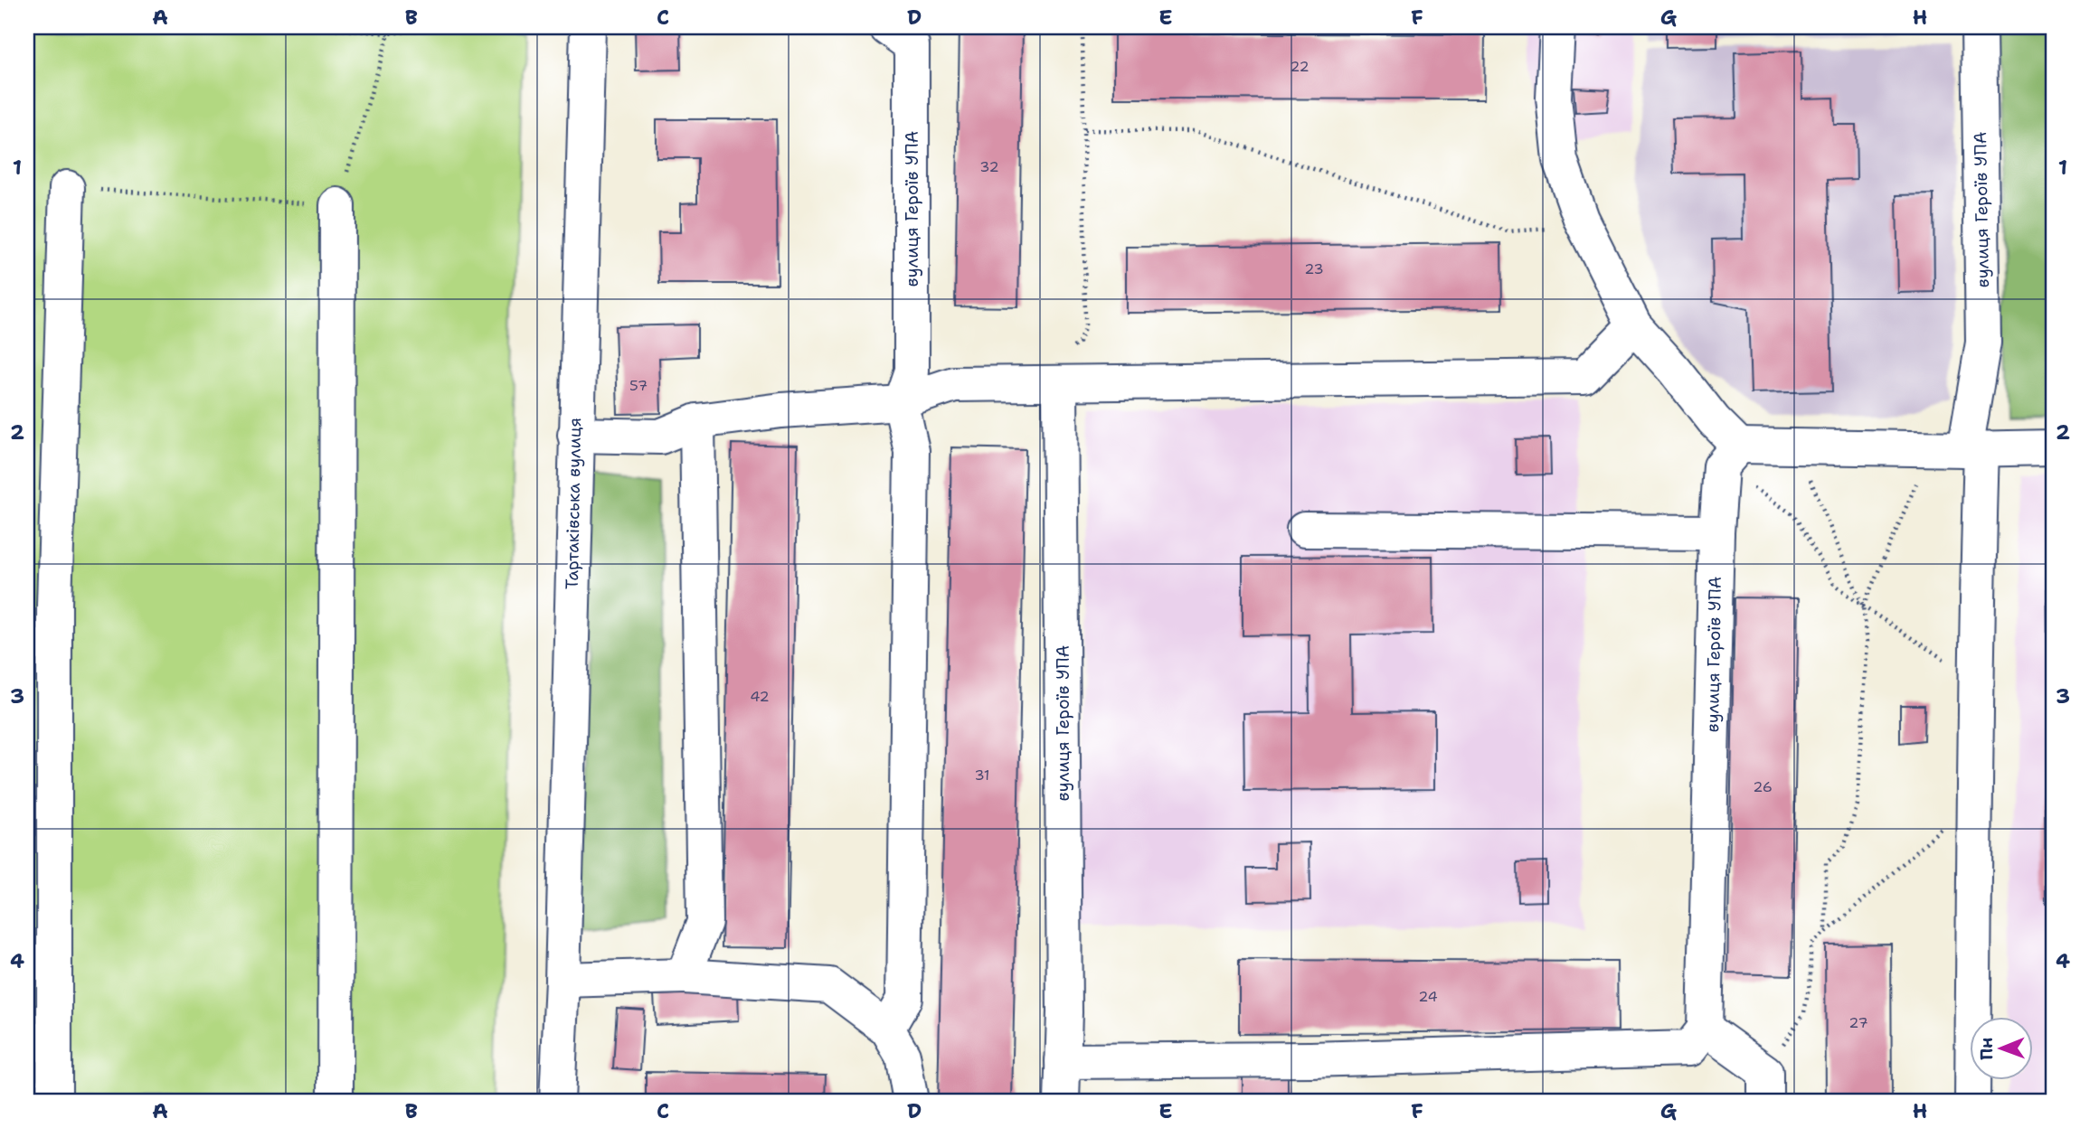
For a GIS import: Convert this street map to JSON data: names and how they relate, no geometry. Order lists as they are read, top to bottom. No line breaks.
{"streets":{"street":["вулиця Героїв УПА","Тартаківська вулиця"]},"house_numbers":["22","32","23","57","42","31","26","24","27"],"north":"left","grid":{"columns":["A","B","C","D","E","F","G","H"],"rows":["1","2","3","4"]}}
